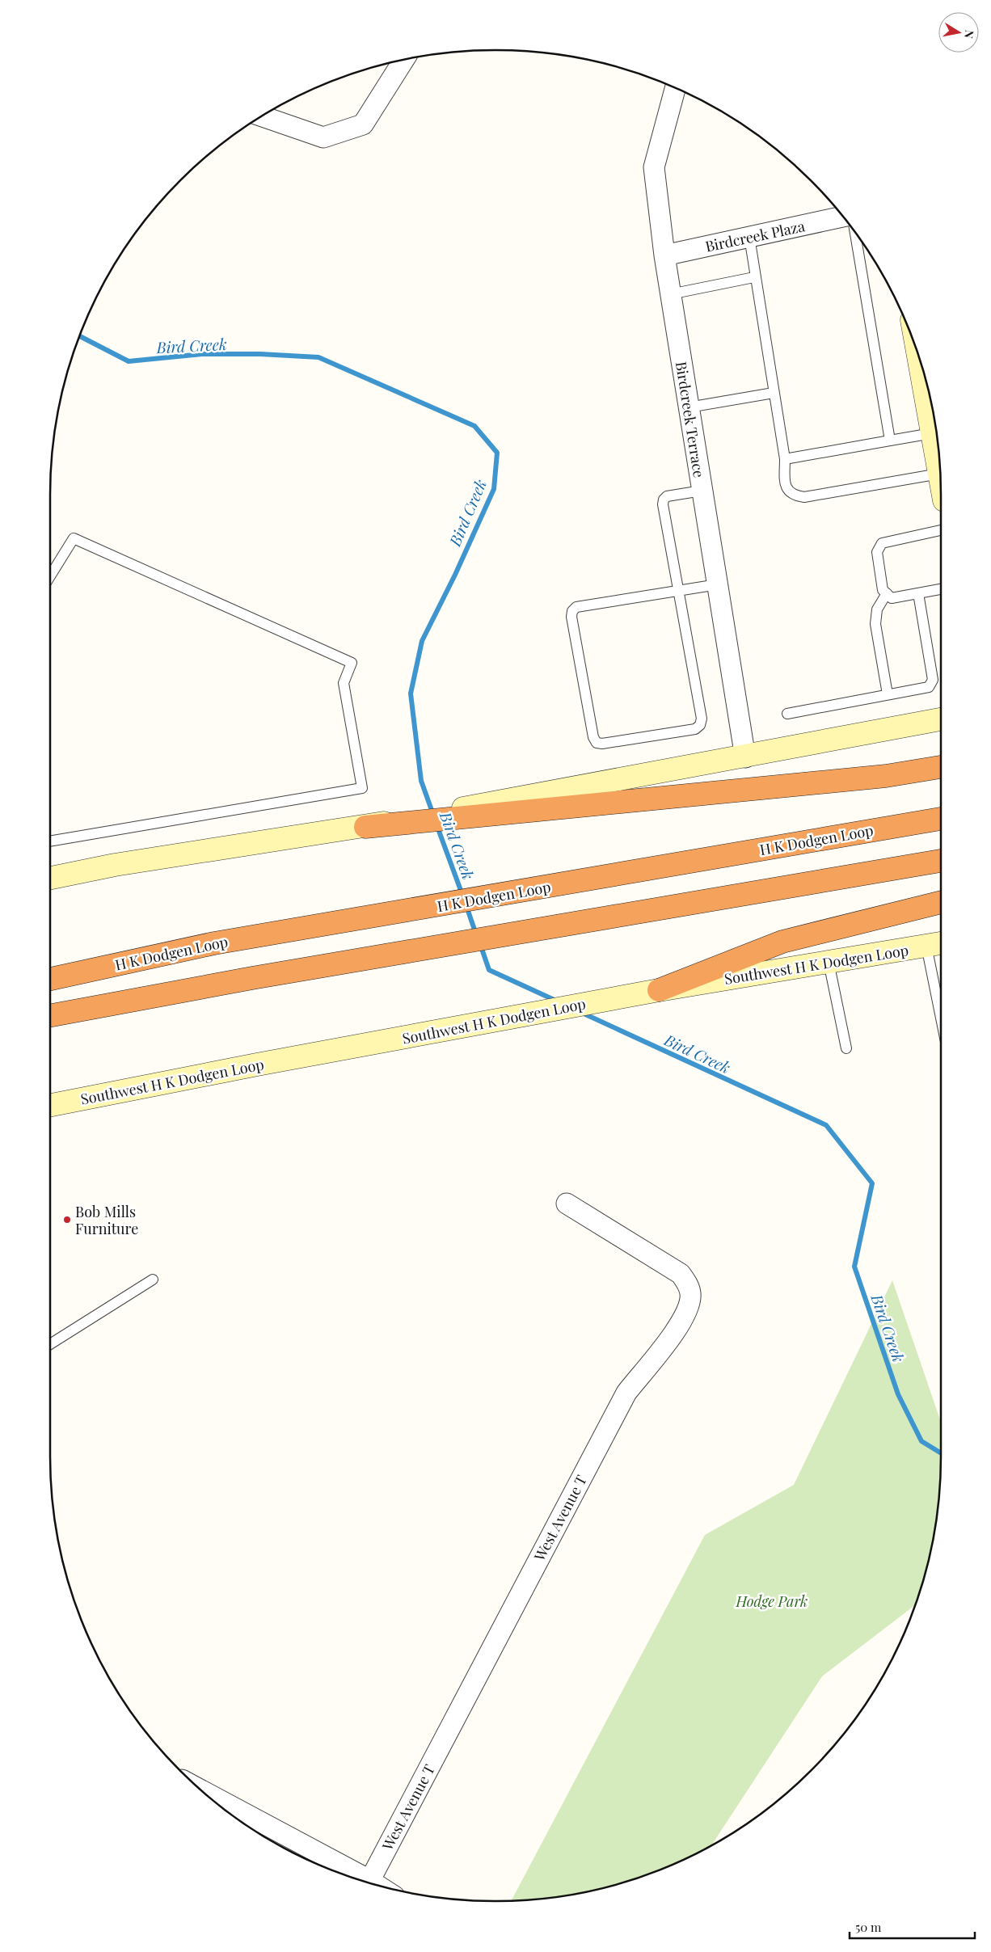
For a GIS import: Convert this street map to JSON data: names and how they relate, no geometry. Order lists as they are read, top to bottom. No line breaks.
{"streets":{"highway":["H K Dodgen Loop"],"main road":["Southwest H K Dodgen Loop"],"street":["Birdcreek Plaza","Birdcreek Terrace","West Avenue T"]},"crossings":[["Birdcreek Plaza","Birdcreek Terrace"]],"water":["Bird Creek"],"parks":["Hodge Park"],"places":["Bob Mills Furniture"],"scale_bar":"50 m","north":"right"}
